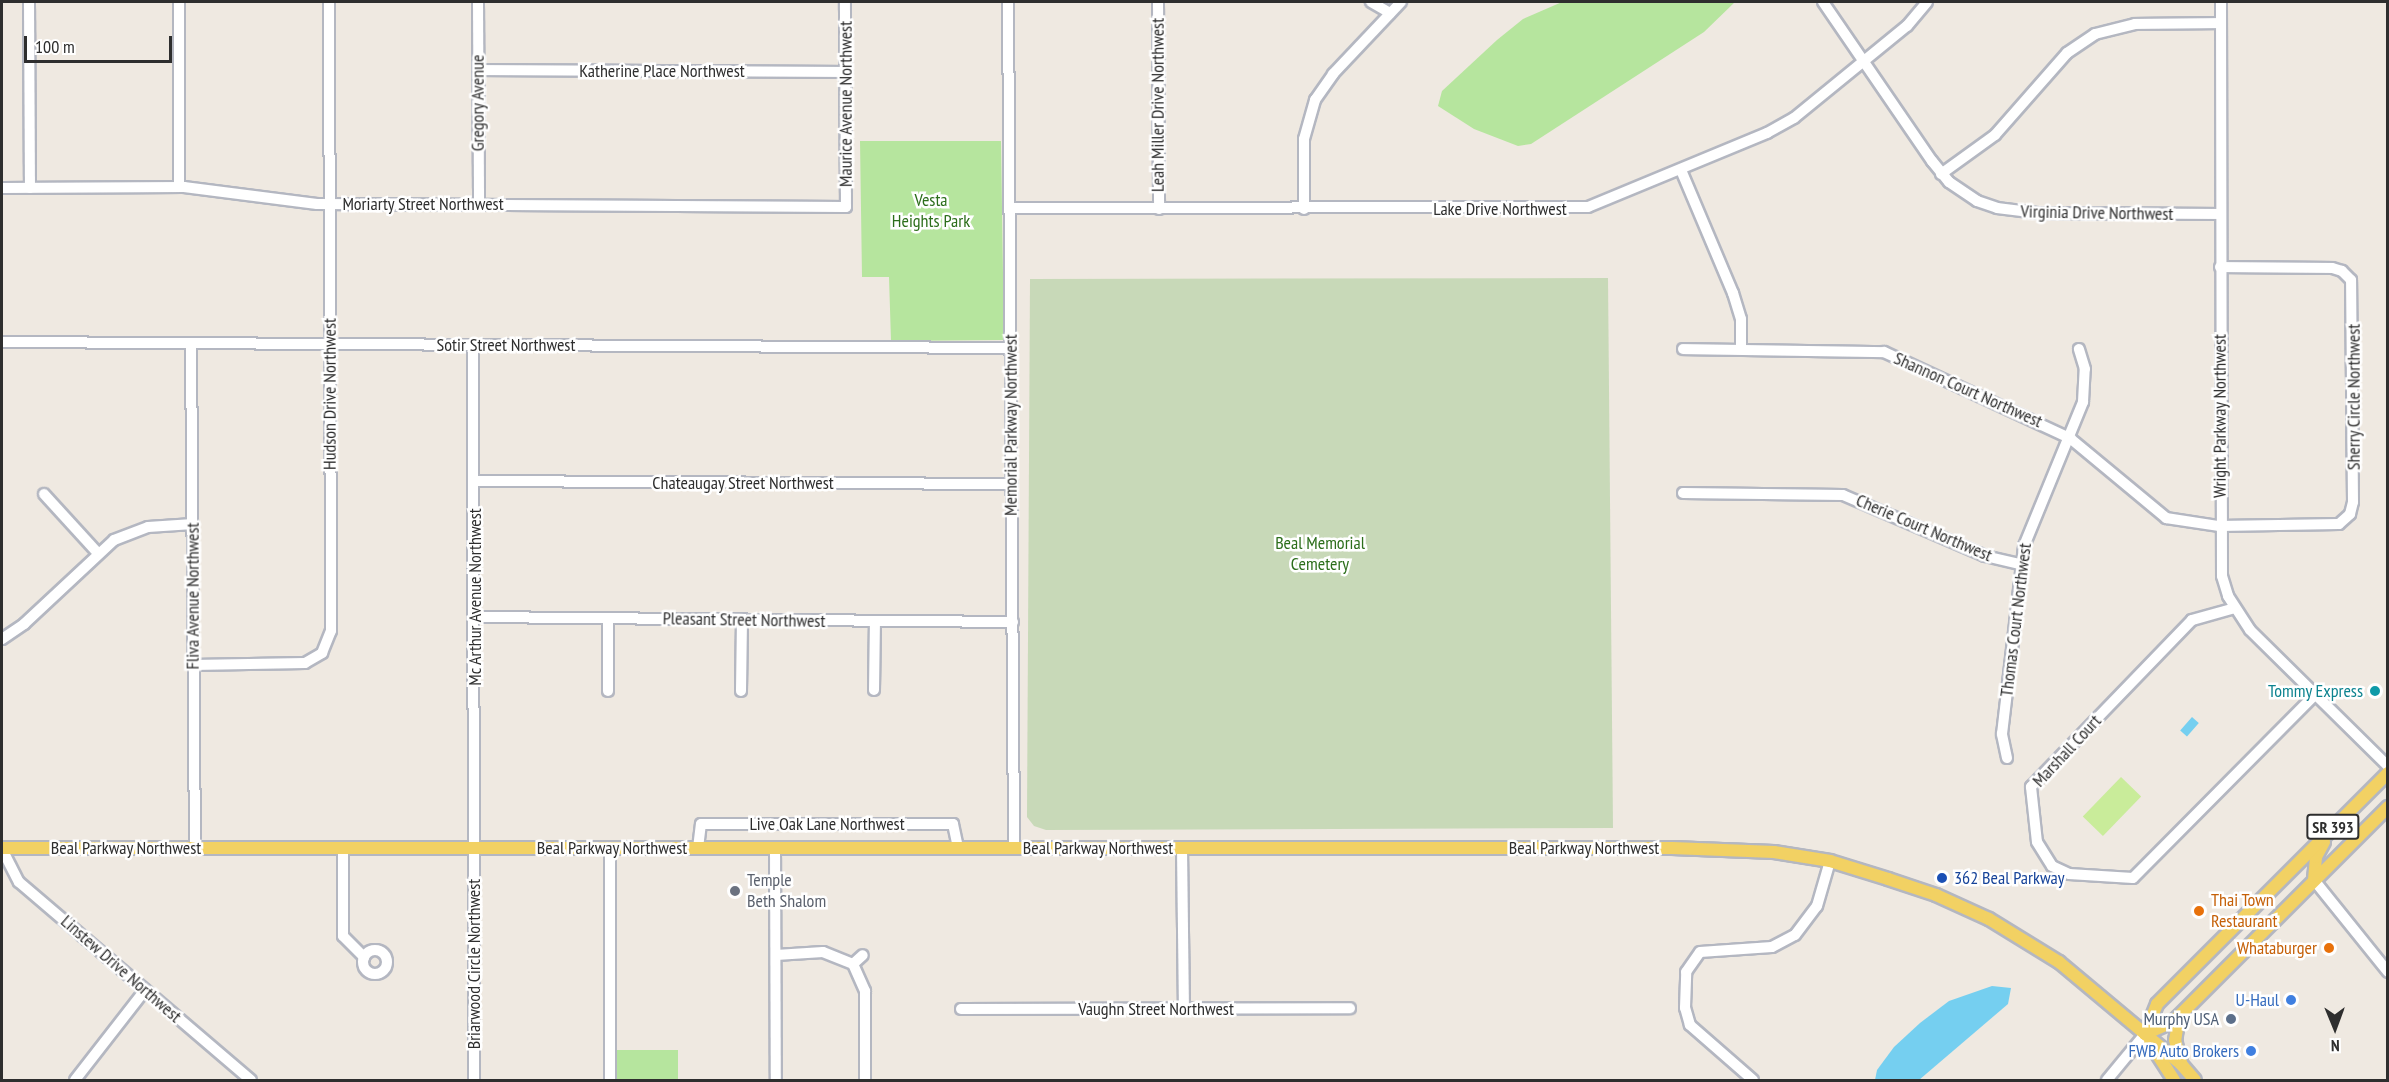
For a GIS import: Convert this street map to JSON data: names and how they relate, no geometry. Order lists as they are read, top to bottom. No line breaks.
{"streets":{"main road":["SR 393","Beal Parkway Northwest"],"street":["Katherine Place Northwest","Gregory Avenue","Maurice Avenue Northwest","Leah Miller Drive Northwest","Moriarty Street Northwest","Lake Drive Northwest","Virginia Drive Northwest","Sotir Street Northwest","Shannon Court Northwest","Hudson Drive Northwest","Sherry Circle Northwest","Wright Parkway Northwest","Memorial Parkway Northwest","Chateaugay Street Northwest","Cherie Court Northwest","Fliva Avenue Northwest","Mc Arthur Avenue Northwest","Pleasant Street Northwest","Thomas Court Northwest","Marshall Court","Live Oak Lane Northwest","Briarwood Circle Northwest","Linstew Drive Northwest","Vaughn Street Northwest"]},"crossings":[["Katherine Place Northwest","Gregory Avenue"],["Katherine Place Northwest","Maurice Avenue Northwest"],["Gregory Avenue","Moriarty Street Northwest"],["Maurice Avenue Northwest","Moriarty Street Northwest"],["Leah Miller Drive Northwest","Lake Drive Northwest"],["Moriarty Street Northwest","Hudson Drive Northwest"],["Lake Drive Northwest","Virginia Drive Northwest"],["Lake Drive Northwest","Memorial Parkway Northwest"],["Virginia Drive Northwest","Wright Parkway Northwest"],["Sotir Street Northwest","Hudson Drive Northwest"],["Sotir Street Northwest","Memorial Parkway Northwest"],["Sotir Street Northwest","Fliva Avenue Northwest"],["Sotir Street Northwest","Mc Arthur Avenue Northwest"],["Shannon Court Northwest","Sherry Circle Northwest"],["Shannon Court Northwest","Wright Parkway Northwest"],["Shannon Court Northwest","Thomas Court Northwest"],["Hudson Drive Northwest","Fliva Avenue Northwest"],["Sherry Circle Northwest","Wright Parkway Northwest"],["Wright Parkway Northwest","Marshall Court"],["Memorial Parkway Northwest","Chateaugay Street Northwest"],["Memorial Parkway Northwest","Pleasant Street Northwest"],["Memorial Parkway Northwest","Beal Parkway Northwest"],["Chateaugay Street Northwest","Mc Arthur Avenue Northwest"],["Cherie Court Northwest","Thomas Court Northwest"],["Fliva Avenue Northwest","Beal Parkway Northwest"],["Mc Arthur Avenue Northwest","Pleasant Street Northwest"],["Mc Arthur Avenue Northwest","Beal Parkway Northwest"],["Mc Arthur Avenue Northwest","Briarwood Circle Northwest"],["Live Oak Lane Northwest","Beal Parkway Northwest"],["SR 393","Beal Parkway Northwest"],["Beal Parkway Northwest","Briarwood Circle Northwest"],["Beal Parkway Northwest","Linstew Drive Northwest"]],"parks":["Vesta Heights Park","Beal Memorial Cemetery"],"places":["Tommy Express","362 Beal Parkway","Temple Beth Shalom","Thai Town Restaurant","Whataburger","U-Haul","Murphy USA","FWB Auto Brokers"],"scale_bar":"100 m","north":"bottom"}
